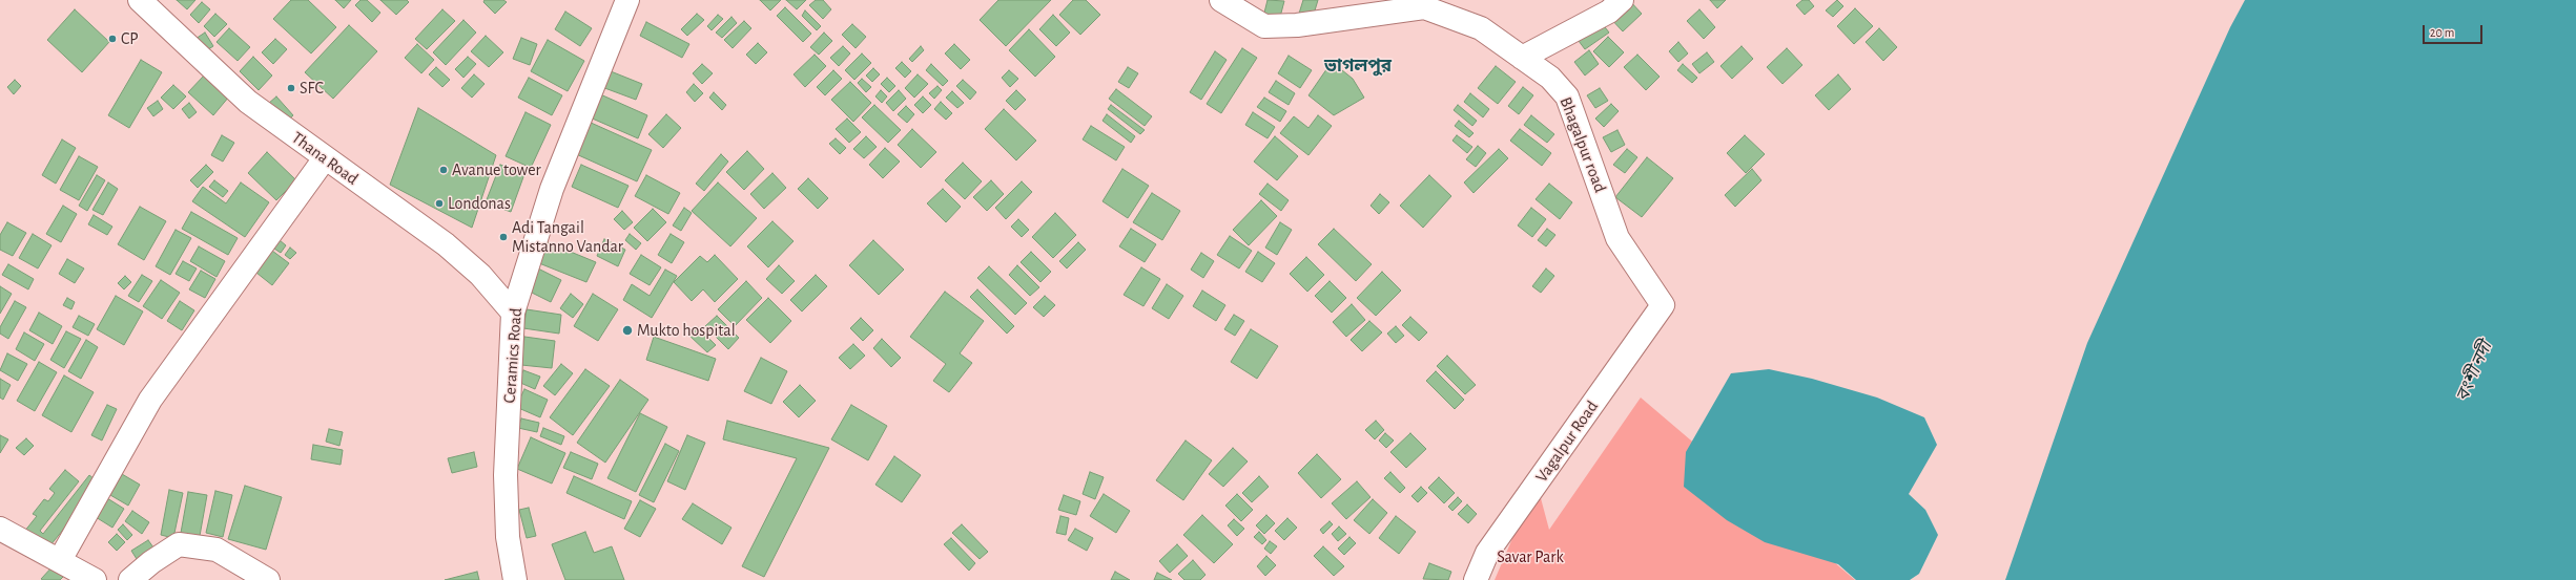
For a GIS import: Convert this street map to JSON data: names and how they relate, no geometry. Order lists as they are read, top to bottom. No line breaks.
{"streets":{"street":["Bhagalpur road","Thana Road","Ceramics Road","Vagalpur Road"]},"crossings":[["Bhagalpur road","Vagalpur Road"],["Thana Road","Ceramics Road"]],"districts":["ভাগলপুর"],"water":["বংশী নদী"],"parks":["Savar Park"],"places":["CP","SFC","Avanue tower","Londonas","Adi Tangail Mistanno Vandar","Mukto hospital"],"scale_bar":"20 m"}
